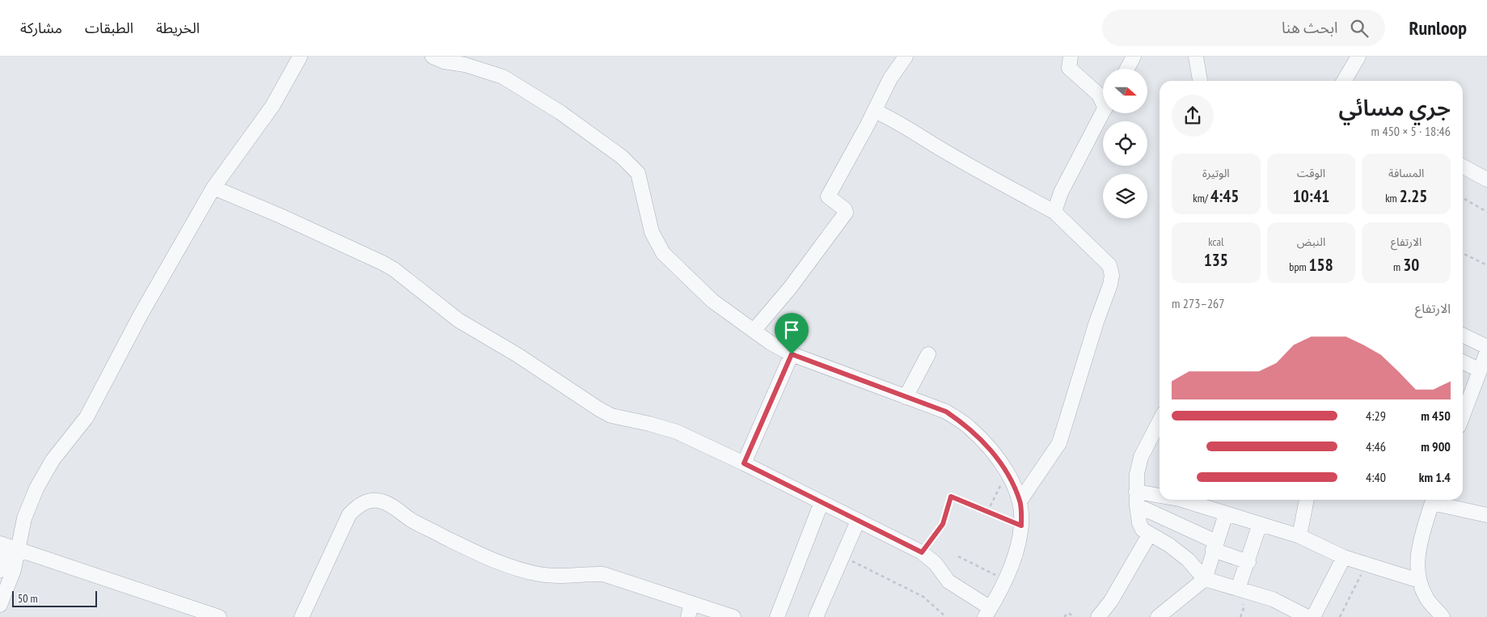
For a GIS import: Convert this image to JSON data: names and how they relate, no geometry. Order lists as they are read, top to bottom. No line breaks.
{"scale_bar":"50 m","north":"right","page":{"header":"Runloop","search":"ابحث هنا","nav":["الخريطة","الطبقات","مشاركة"],"heading":["جري مسائي","18:46 · 5 × 450 m"],"stats":[["المسافة","2.25 km"],["الوقت","10:41"],["الوتيرة","4:45 /km"],["الارتفاع","30 m"],["النبض","158 bpm"],["kcal","135"]],"chart":["الارتفاع","267–273 m"],"list":[{"name":"450 m","note":"4:29"},{"name":"900 m","note":"4:46"},{"name":"1.4 km","note":"4:40"}],"scale":"50 m"}}
